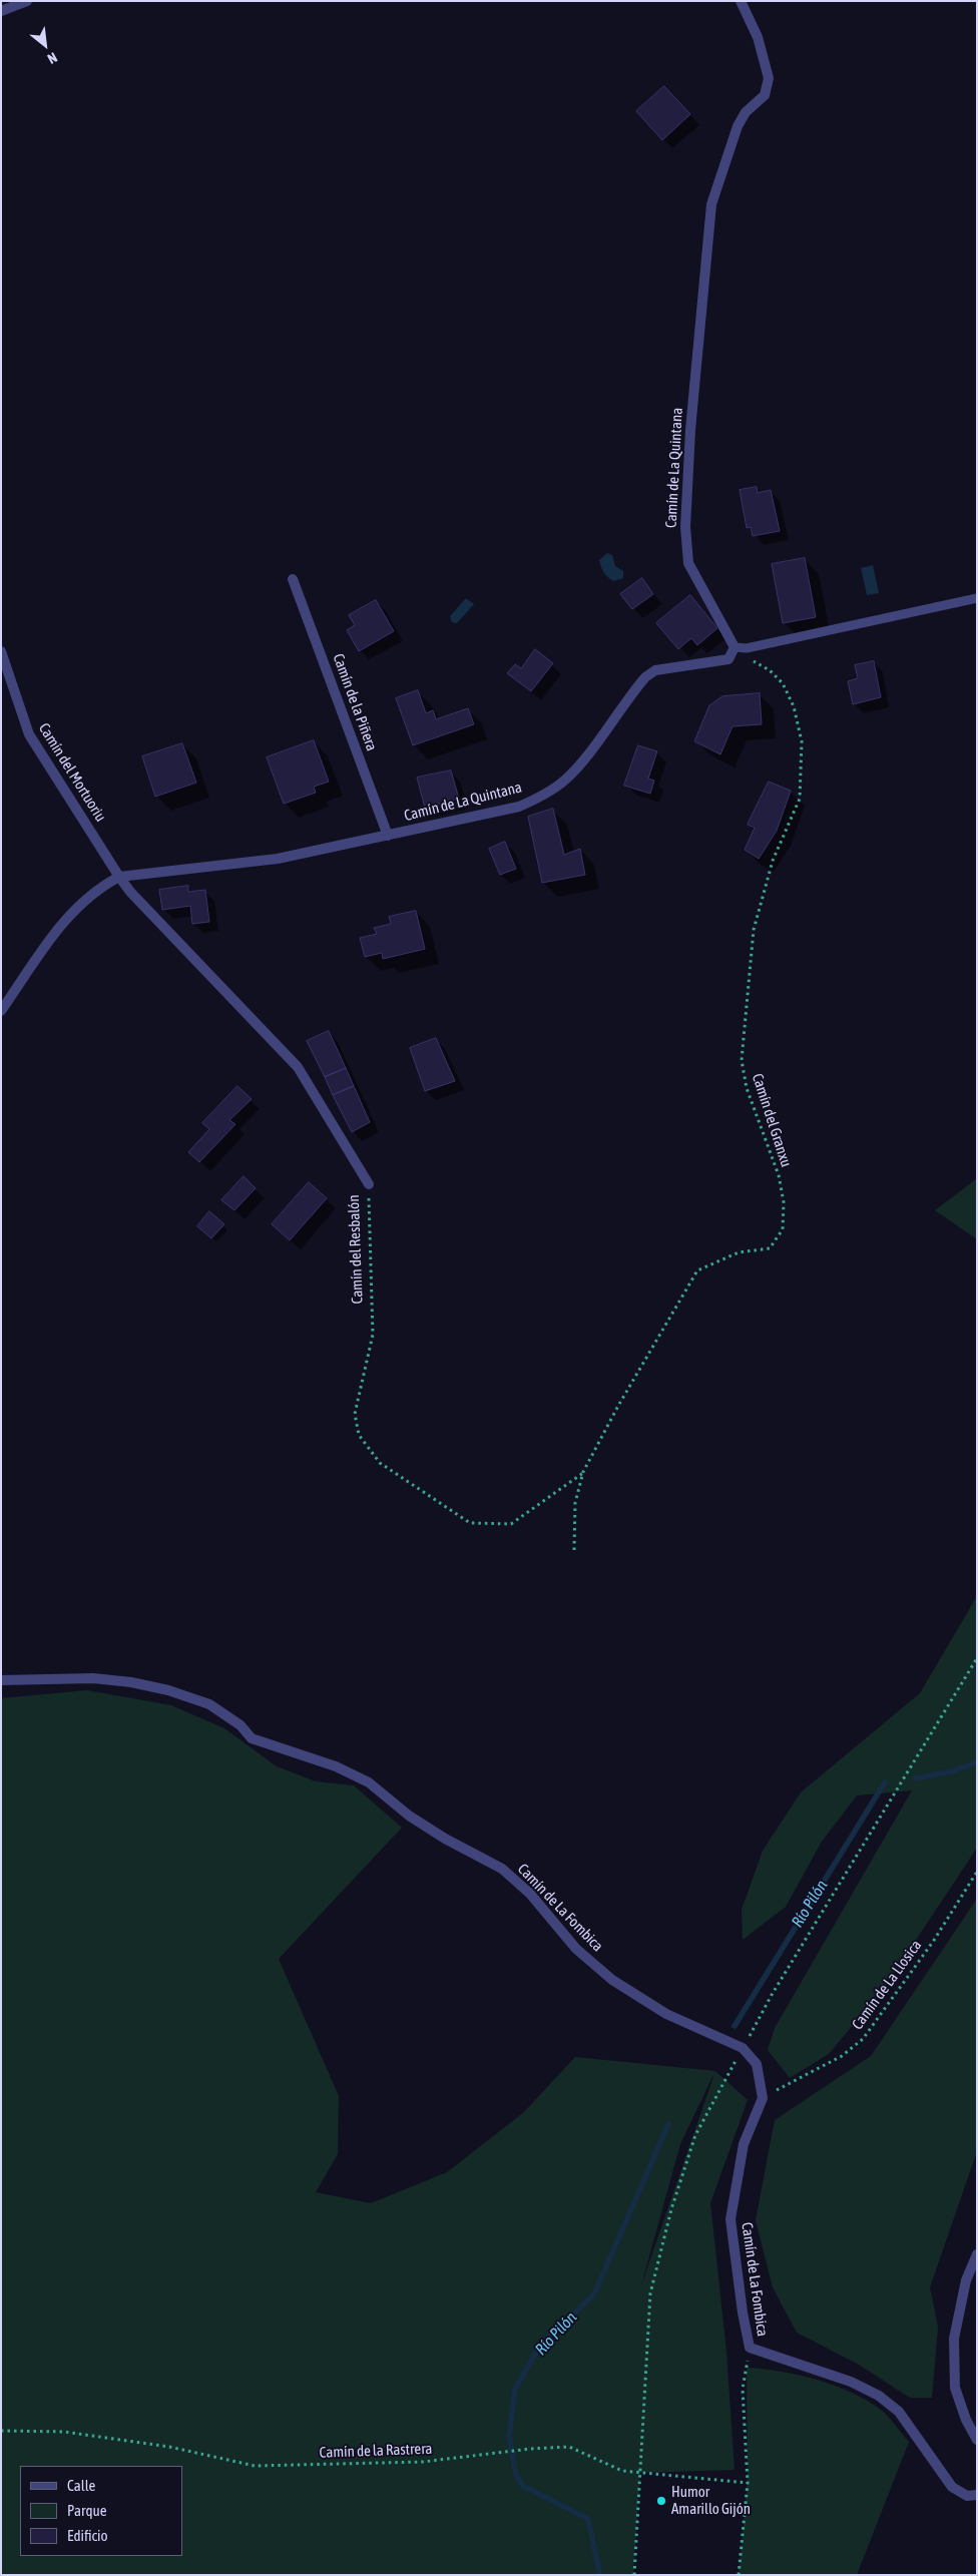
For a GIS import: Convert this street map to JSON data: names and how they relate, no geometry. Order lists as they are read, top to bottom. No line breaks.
{"streets":{"street":["Camín de La Quintana","Camín de la Piñera","Camín del Mortuoriu","Camín del Resbalón","Camín de La Fombica"],"path":["Camín del Granxu","Camín de La Llosica","Camín de la Rastrera"]},"crossings":[["Camín de La Quintana","Camín de la Piñera"],["Camín de La Quintana","Camín del Mortuoriu"],["Camín de La Quintana","Camín del Granxu"],["Camín de La Quintana","Camín del Resbalón"],["Camín del Mortuoriu","Camín del Resbalón"],["Camín del Granxu","Camín del Resbalón"],["Camín de La Fombica","Camín de La Llosica"]],"water":["Río Pilón"],"places":["Humor Amarillo Gijón"],"legend":["Calle","Parque","Edificio"],"north":"bottom right"}
